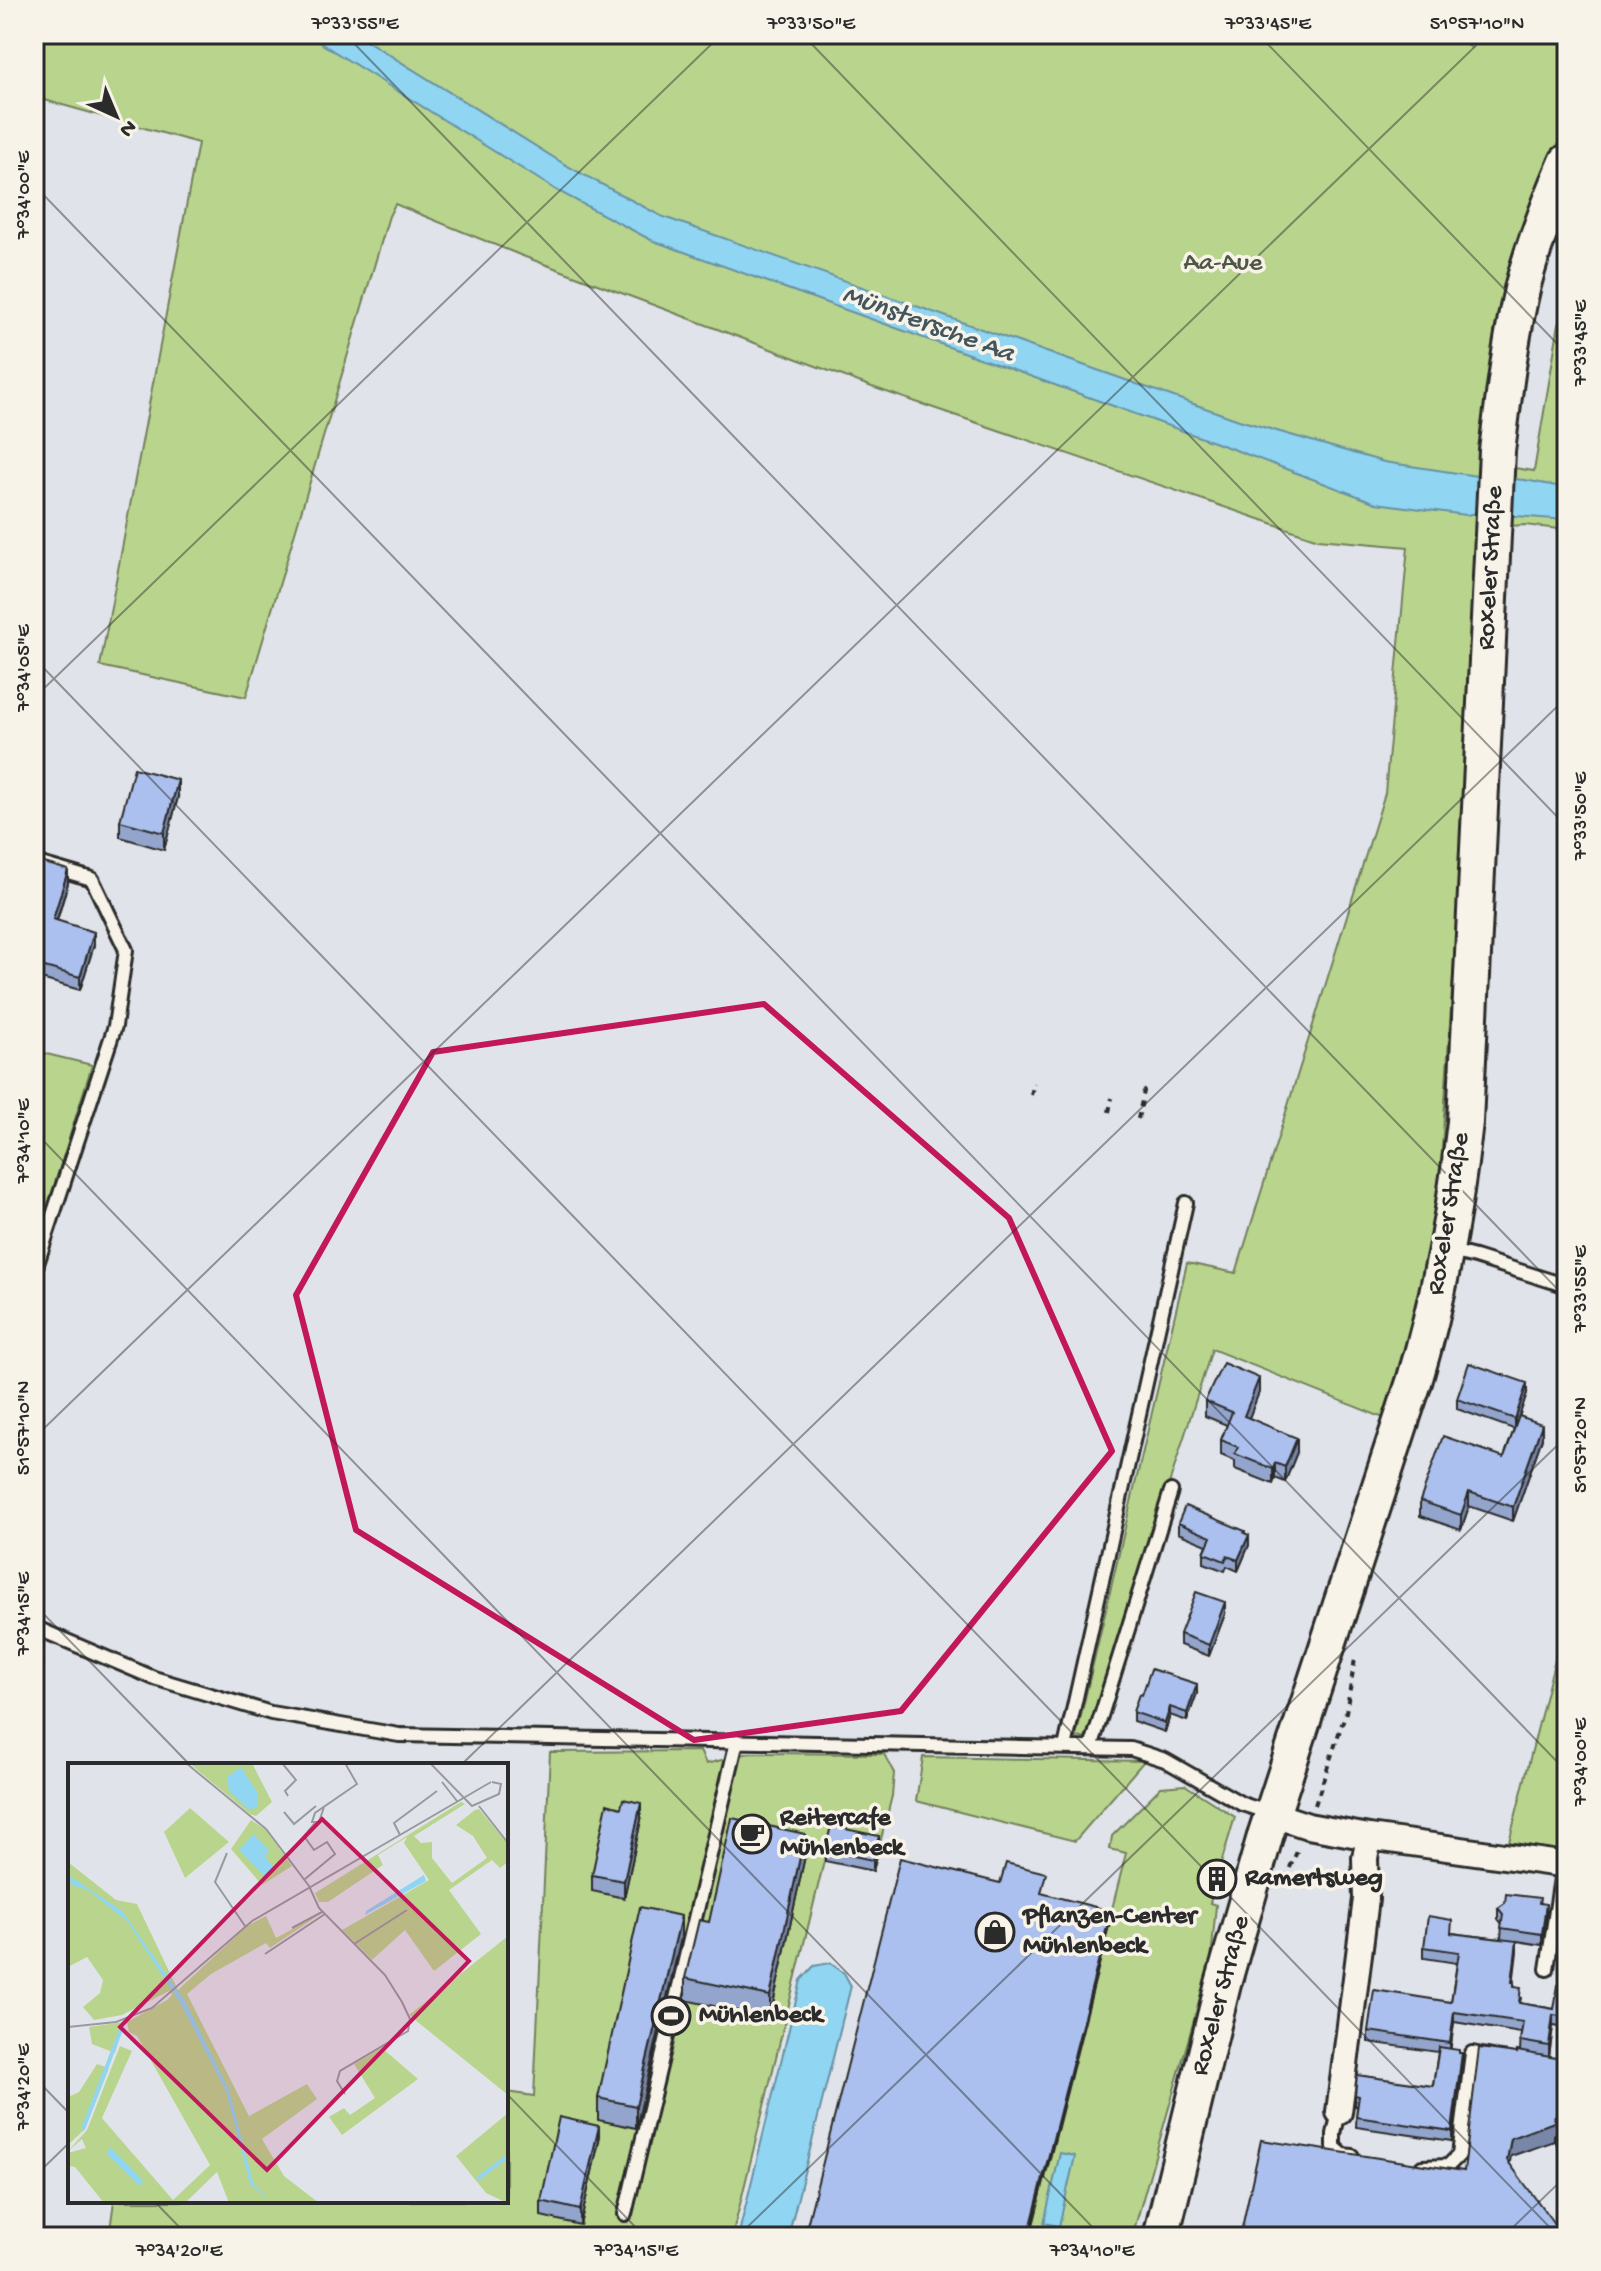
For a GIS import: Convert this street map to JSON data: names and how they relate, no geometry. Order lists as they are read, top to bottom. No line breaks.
{"streets":{"main road":["Roxeler Straße"]},"water":["Münstersche Aa"],"parks":["Aa-Aue"],"places":{"cafe":["Reitercafe Mühlenbeck"],"building":["Ramertsweg"],"shop":["Pflanzen-Center Mühlenbeck"],"sports":["Mühlenbeck"]},"north":"bottom right","coordinates":["7°33'55\"E","7°33'50\"E","7°33'45\"E","51°57'10\"N","7°34'00\"E","7°34'05\"E","7°34'10\"E","51°57'20\"N","7°34'15\"E","7°34'20\"E"]}
